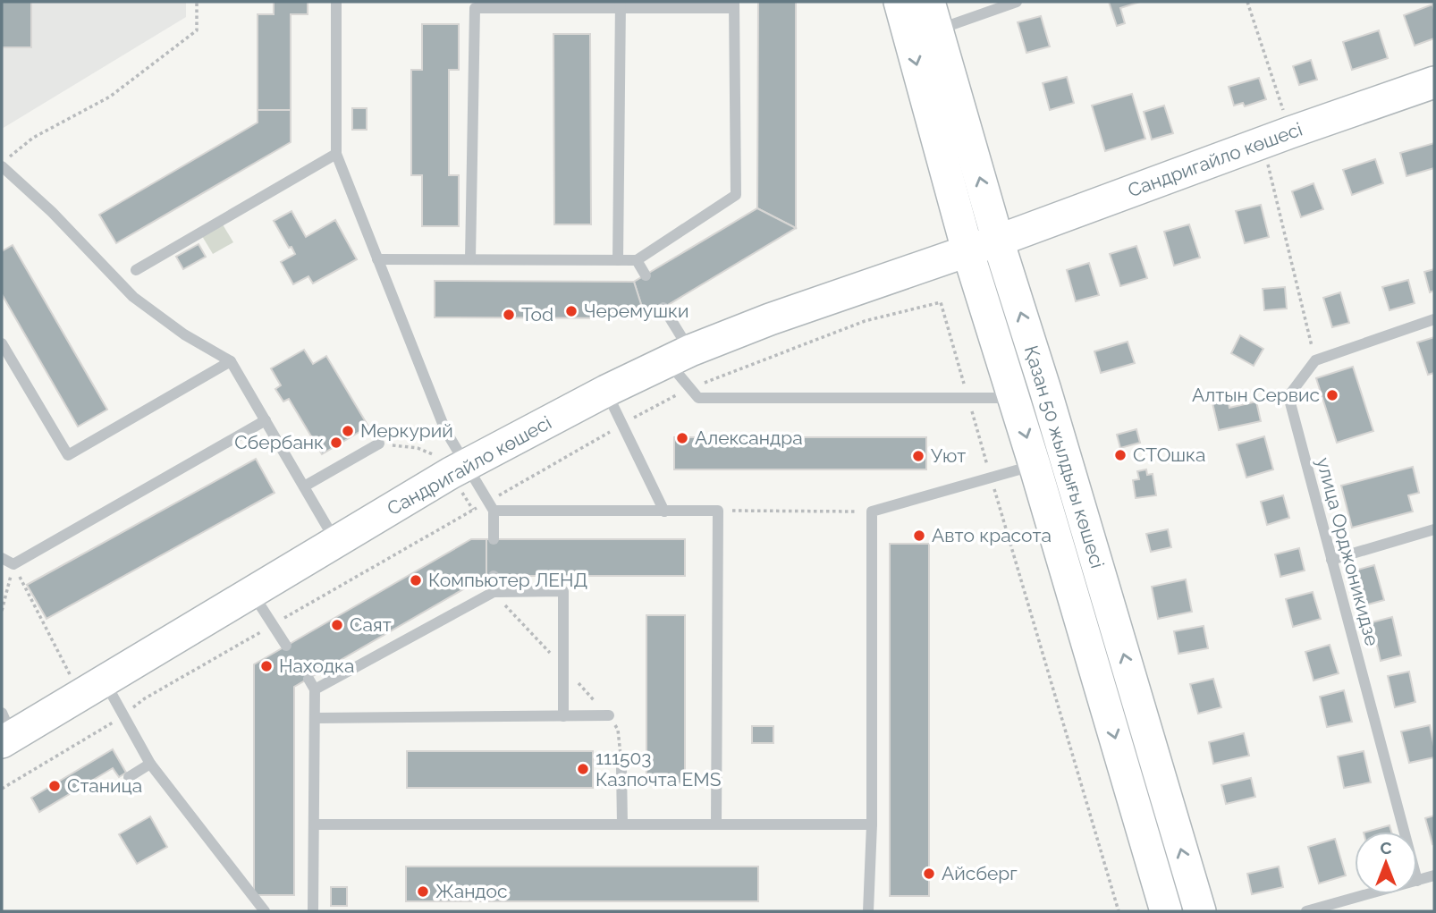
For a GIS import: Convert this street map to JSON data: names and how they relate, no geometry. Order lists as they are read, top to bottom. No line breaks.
{"streets":{"street":["Сандригайло көшесі","Қазан 50 жылдығы көшесі"],"lane":["улица Орджоникидзе"]},"crossings":[["Сандригайло көшесі","Қазан 50 жылдығы көшесі"]],"places":["Черемушки","Tod","Алтын Сервис","Меркурий","Александра","Сбербанк","СТОшка","Уют","Авто красота","Компьютер ЛЕНД","Саят","Находка","111503 Казпочта EMS","Станица","Айсберг","Жандос"],"north":"top"}
